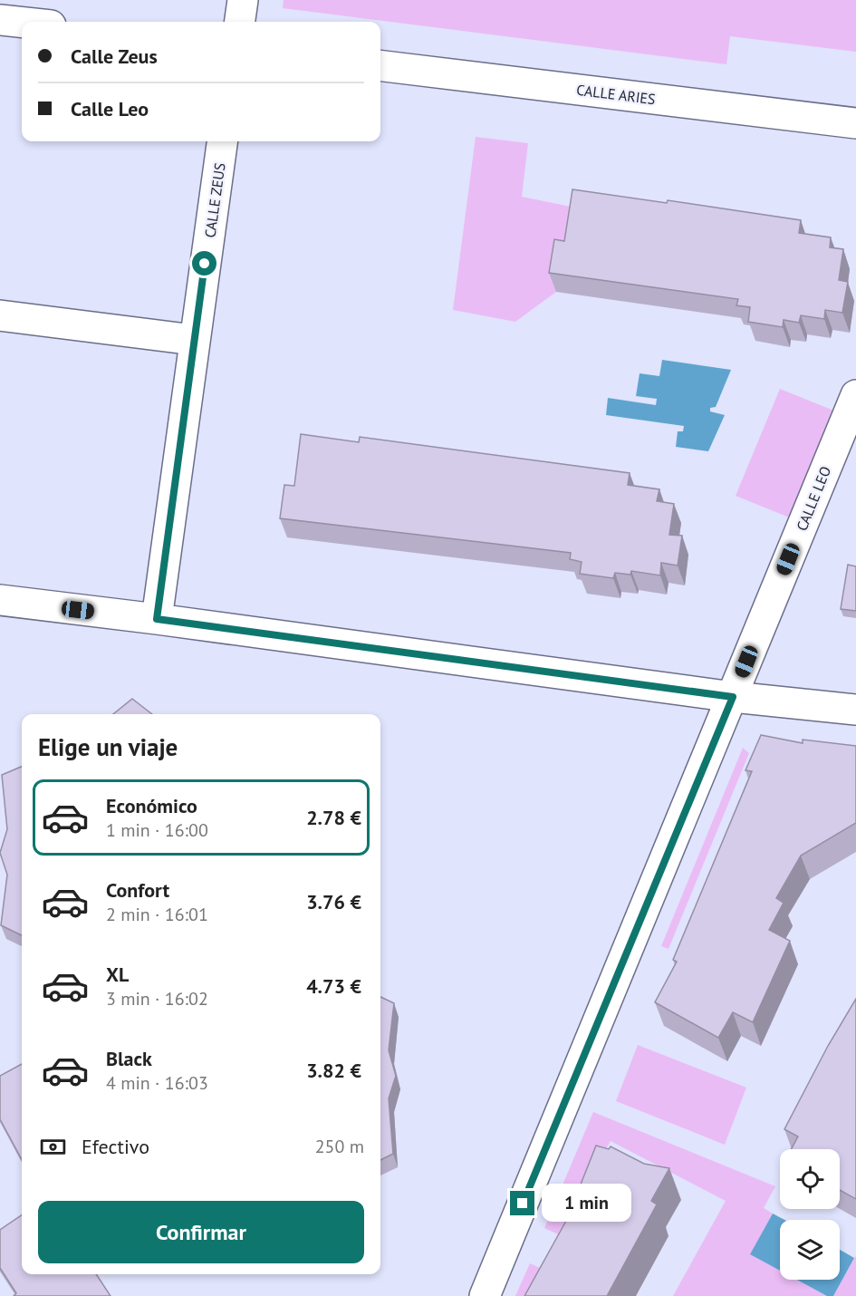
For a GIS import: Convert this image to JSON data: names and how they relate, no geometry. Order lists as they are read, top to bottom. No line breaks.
{"streets":{"street":["CALLE ARIES","CALLE ZEUS","CALLE LEO"]},"page":{"banner":["Calle Zeus","Calle Leo"],"heading":"Elige un viaje","list":[{"name":"Económico","note":"1 min · 16:00","value":"2.78 €"},{"name":"Confort","note":"2 min · 16:01","value":"3.76 €"},{"name":"XL","note":"3 min · 16:02","value":"4.73 €"},{"name":"Black","note":"4 min · 16:03","value":"3.82 €"}],"pay":["Efectivo","250 m"],"bubble":"1 min","buttons":"Confirmar"}}
